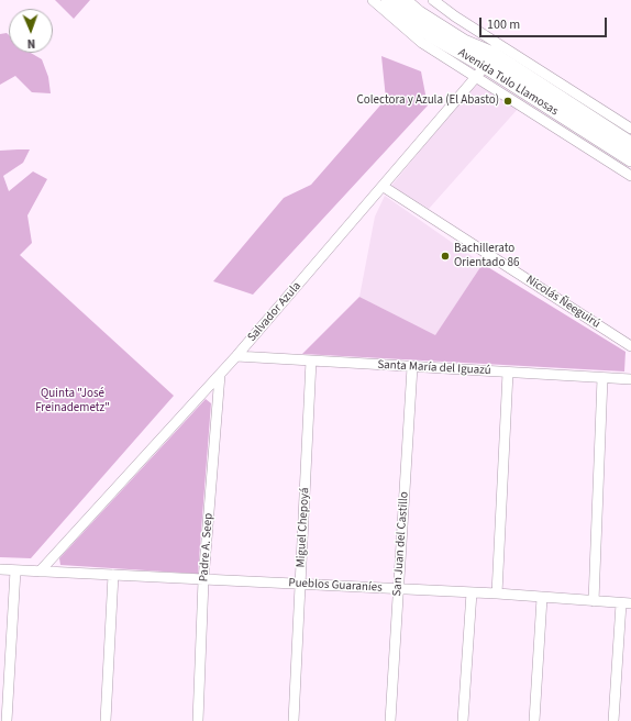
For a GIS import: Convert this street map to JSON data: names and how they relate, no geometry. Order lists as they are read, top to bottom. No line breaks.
{"streets":{"highway":["Avenida Tulo Llamosas"],"street":["Nicolás Ñeeguirú","Salvador Azula","Santa María del Iguazú","Miguel Chepoyá","San Juan del Castillo","Padre A. Seep","Pueblos Guaraníes"]},"crossings":[["Avenida Tulo Llamosas","Salvador Azula"],["Nicolás Ñeeguirú","Salvador Azula"],["Salvador Azula","Santa María del Iguazú"],["Salvador Azula","Padre A. Seep"],["Salvador Azula","Pueblos Guaraníes"],["Santa María del Iguazú","Miguel Chepoyá"],["Santa María del Iguazú","San Juan del Castillo"],["Miguel Chepoyá","Pueblos Guaraníes"],["San Juan del Castillo","Pueblos Guaraníes"],["Padre A. Seep","Pueblos Guaraníes"]],"parks":["Quinta \"José Freinademetz\""],"places":["Colectora y Azula (El Abasto)","Bachillerato Orientado 86"],"scale_bar":"100 m","north":"bottom"}
